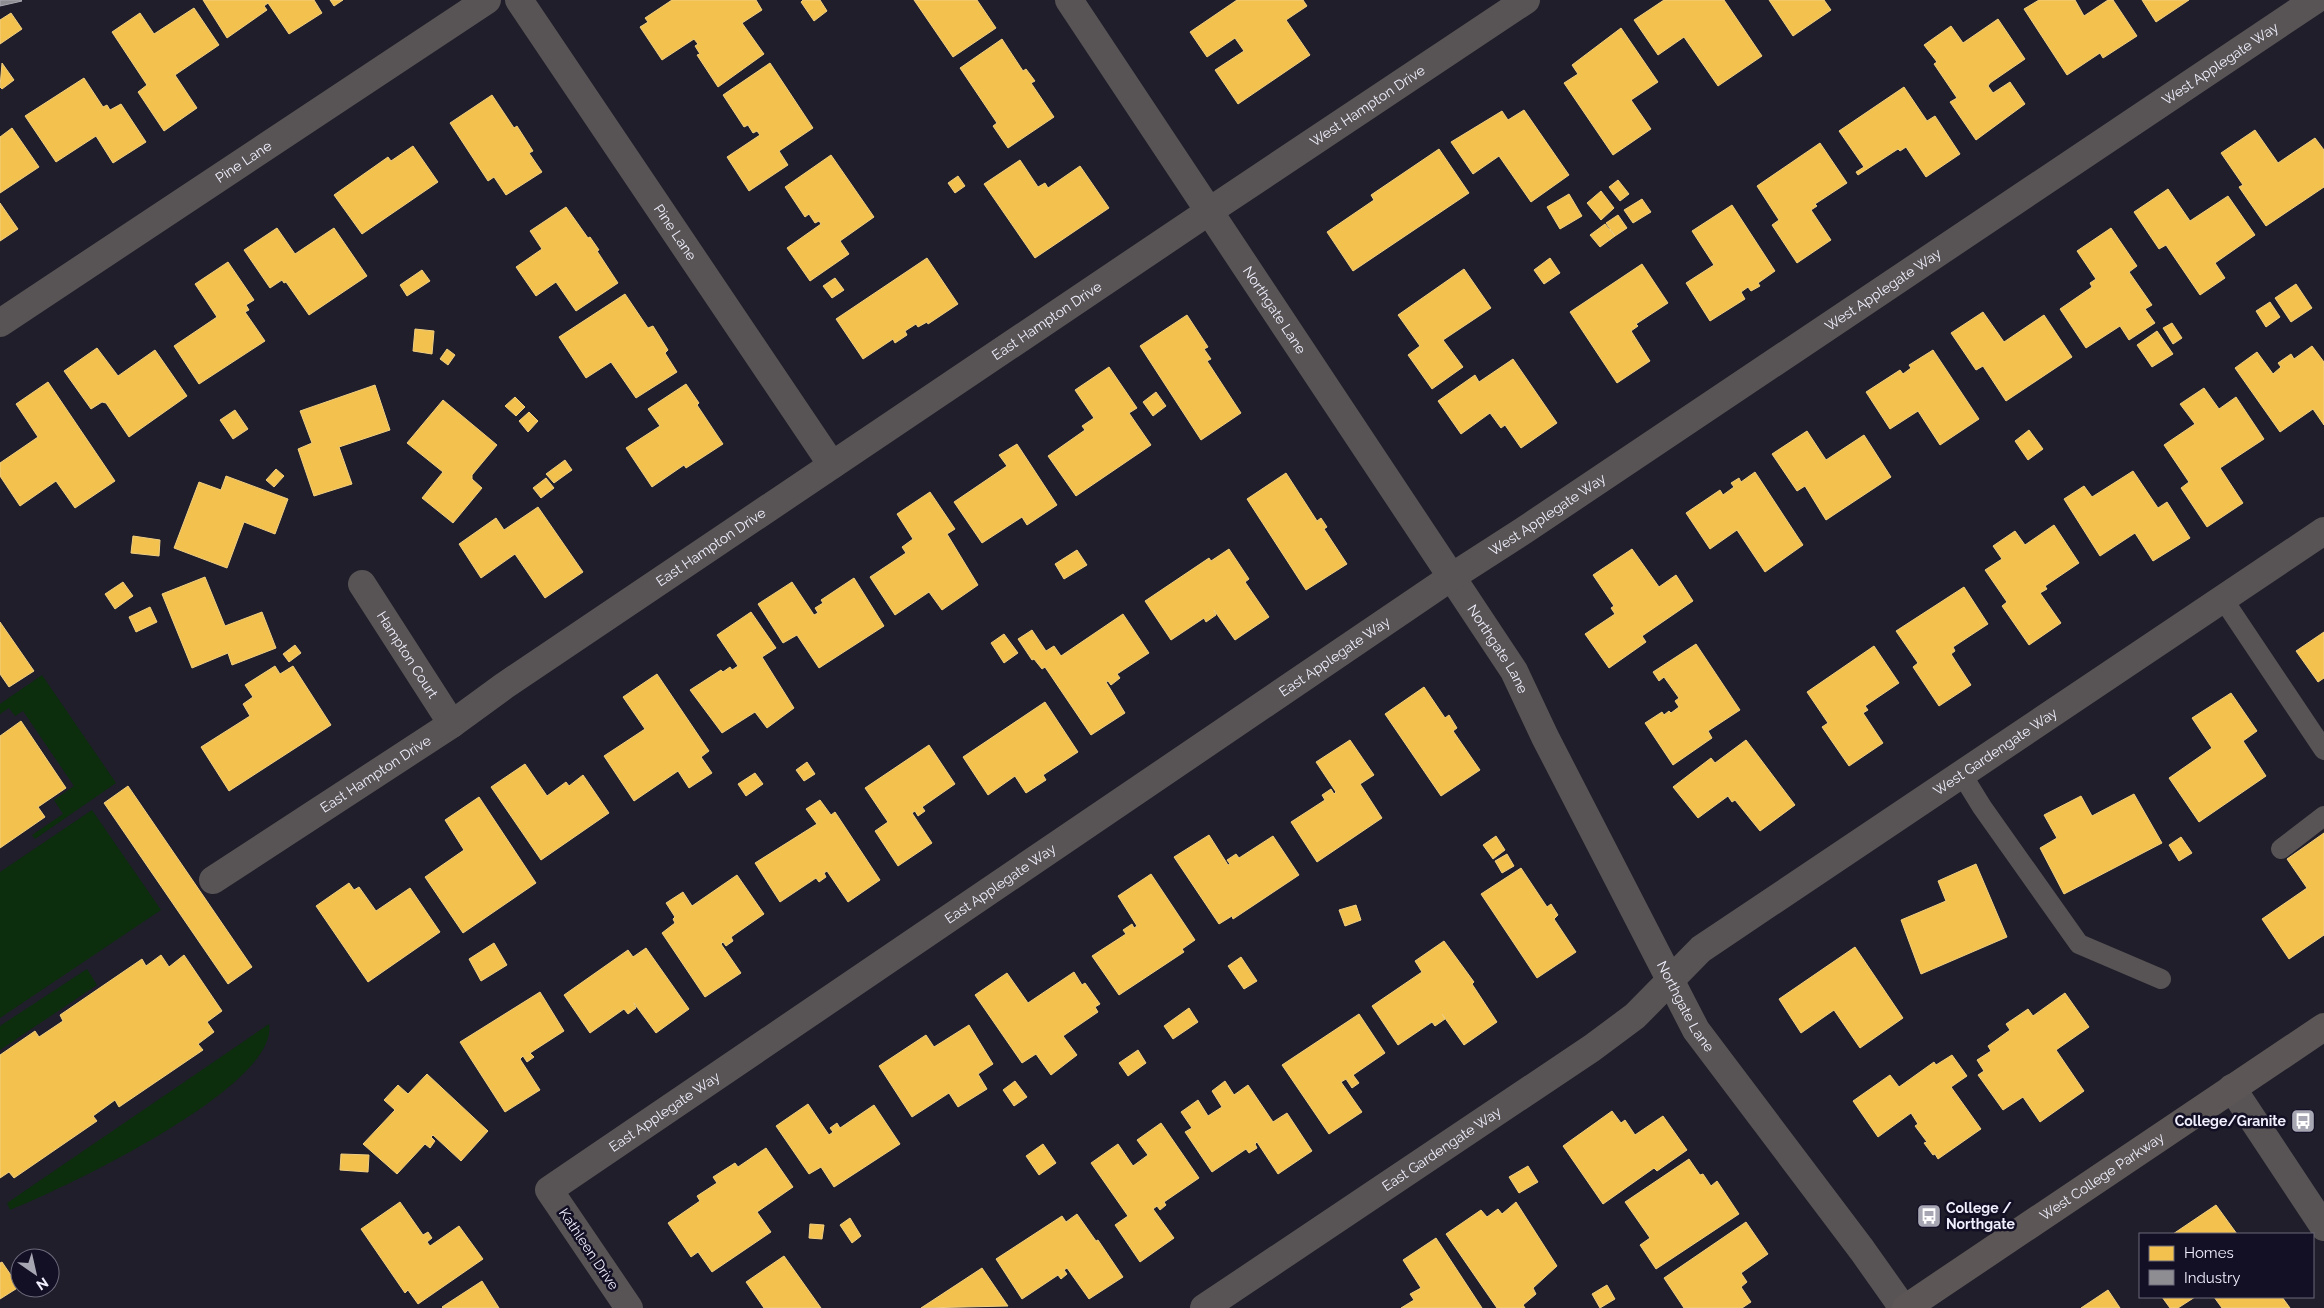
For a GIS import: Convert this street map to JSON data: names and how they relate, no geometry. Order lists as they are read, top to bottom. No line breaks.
{"streets":{"main road":["West College Parkway"],"street":["West Applegate Way","West Hampton Drive","Pine Lane","Northgate Lane","East Hampton Drive","Hampton Court","East Applegate Way","West Gardengate Way","East Gardengate Way","Kathleen Drive"]},"crossings":[["West Applegate Way","Northgate Lane"],["West Applegate Way","East Applegate Way"],["West Hampton Drive","Northgate Lane"],["West Hampton Drive","East Hampton Drive"],["Pine Lane","East Hampton Drive"],["Northgate Lane","East Hampton Drive"],["Northgate Lane","East Applegate Way"],["Northgate Lane","West Gardengate Way"],["Northgate Lane","East Gardengate Way"],["Northgate Lane","West College Parkway"],["East Hampton Drive","Hampton Court"],["East Applegate Way","Kathleen Drive"],["West Gardengate Way","East Gardengate Way"]],"places":{"bus stop":["College/Granite","College / Northgate"]},"legend":["Homes","Industry"],"north":"bottom right"}
